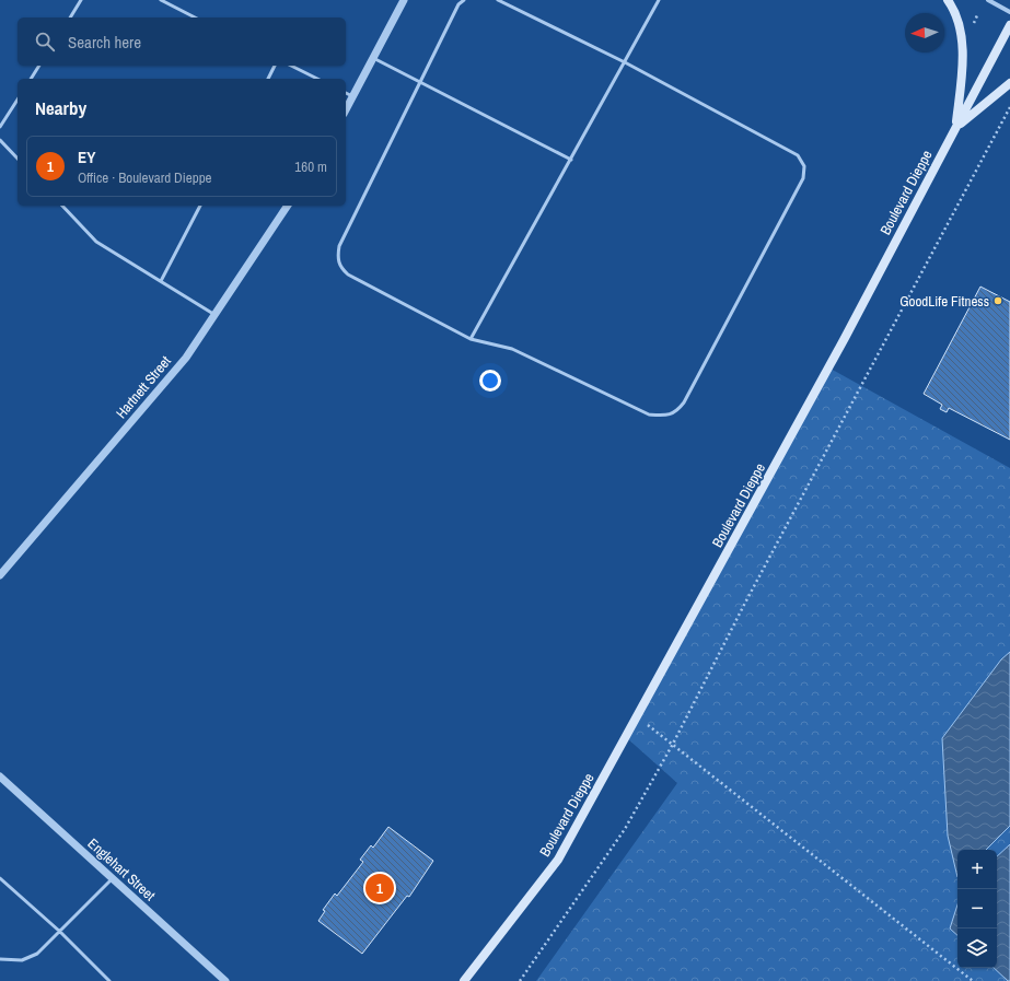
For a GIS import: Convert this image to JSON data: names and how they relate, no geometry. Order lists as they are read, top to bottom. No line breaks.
{"streets":{"main road":["Boulevard Dieppe"],"street":["Hartnett Street","Englehart Street"]},"places":["GoodLife Fitness"],"north":"left","page":{"search":"Search here","heading":"Nearby","list":[{"mark":"1","name":"EY","note":"Office · Boulevard Dieppe","value":"160 m"}],"map_buttons":["+","−"],"pins":"1"}}
